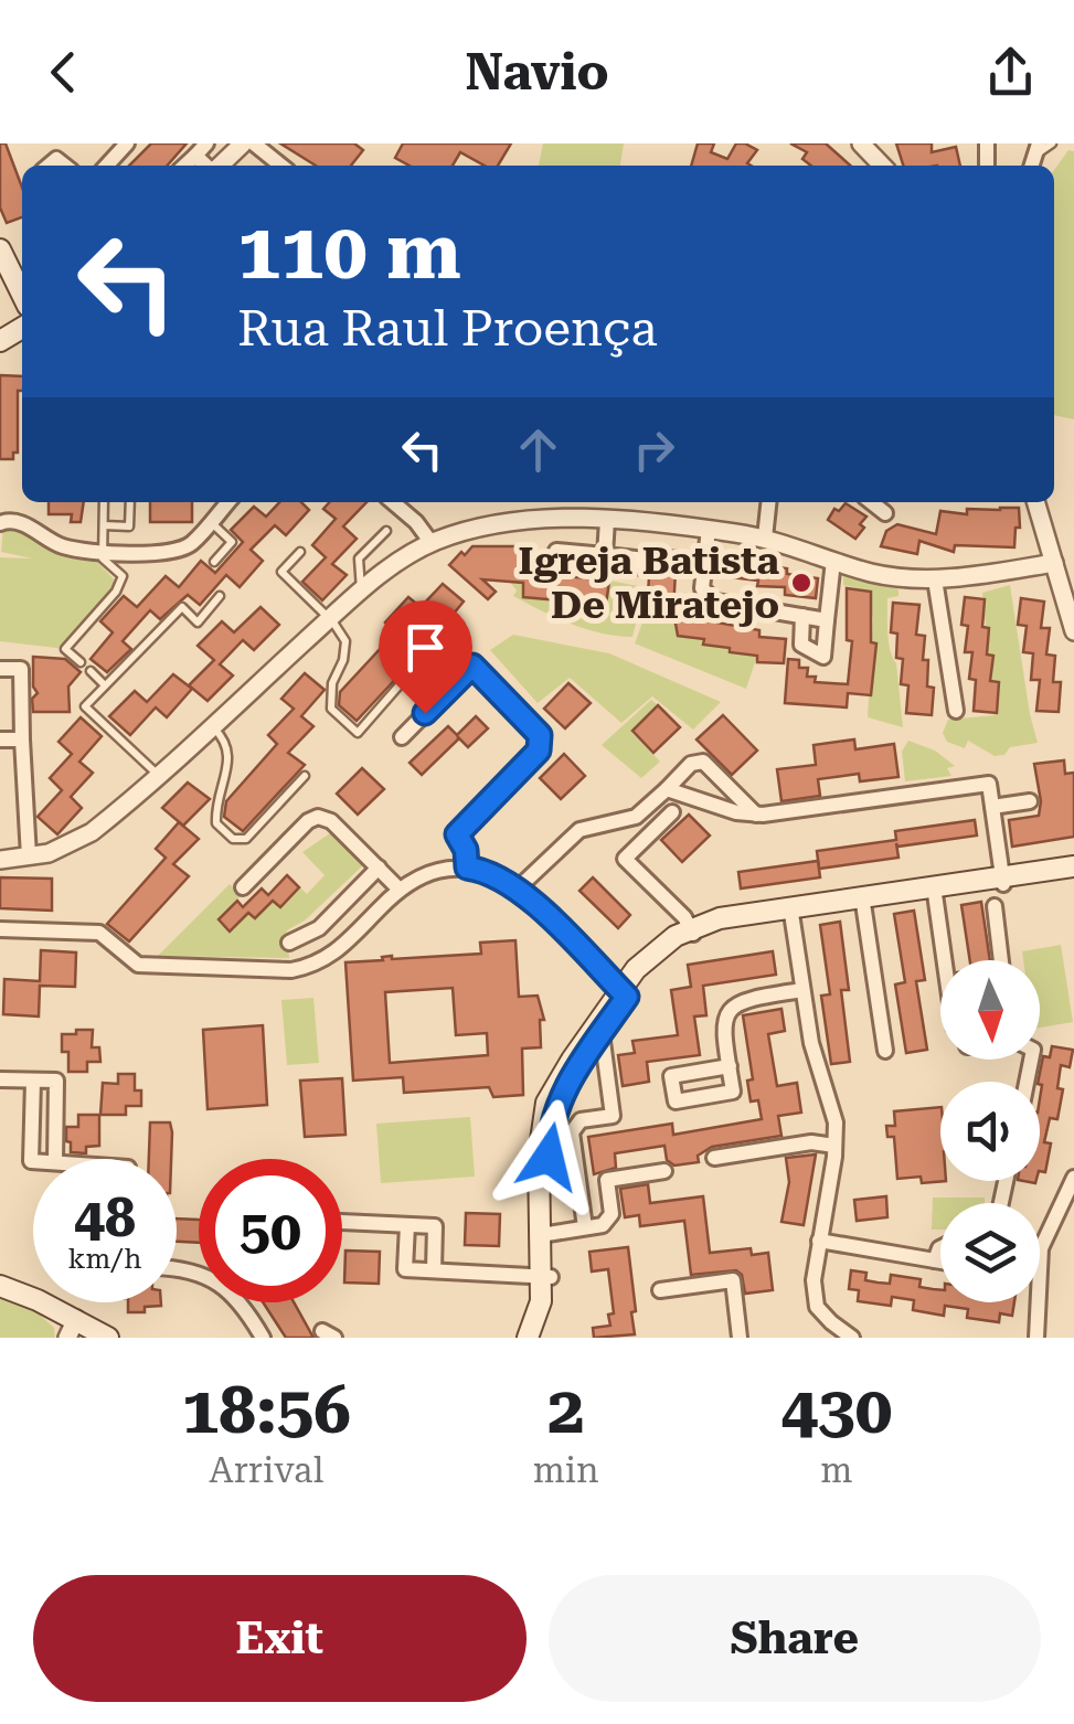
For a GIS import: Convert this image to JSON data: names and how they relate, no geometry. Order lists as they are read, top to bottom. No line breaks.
{"places":["Igreja Batista De Miratejo"],"north":"bottom","page":{"header":"Navio","turn":["110 m","Rua Raul Proença"],"speed":"48 km/h","limit":"50","eta":["18:56","Arrival","2","min","430","m"],"buttons":["Exit","Share"]}}
